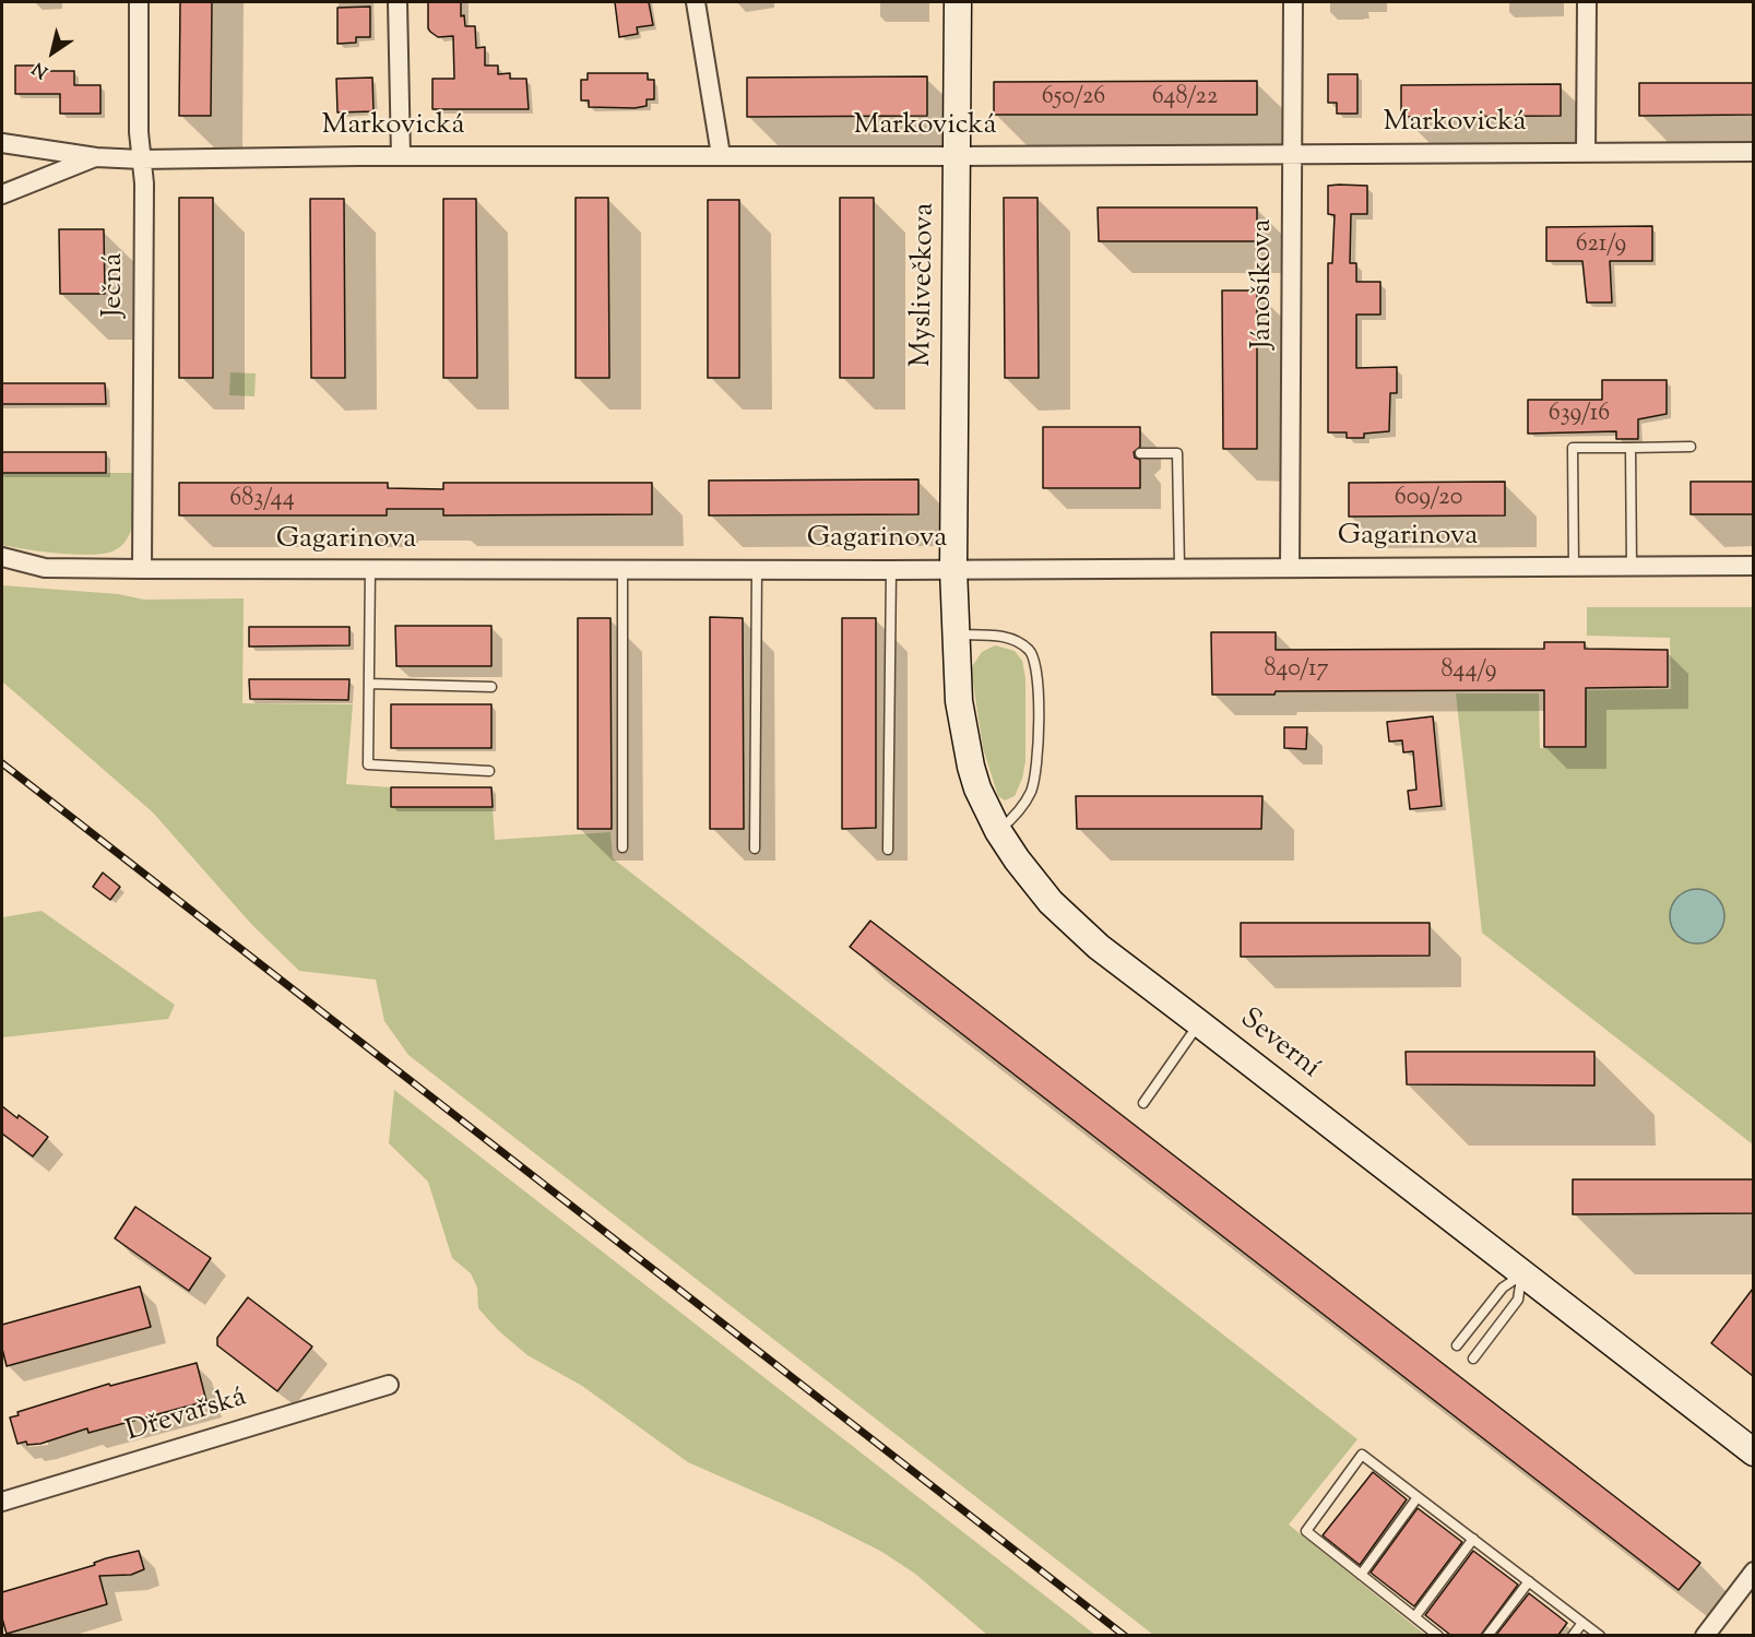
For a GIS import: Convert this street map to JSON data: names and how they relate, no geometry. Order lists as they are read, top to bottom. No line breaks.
{"streets":{"street":["Markovická","Jánošíkova","Ječná","Myslivečkova","Gagarinova","Severní","Dřevařská"]},"crossings":[["Markovická","Jánošíkova"],["Markovická","Ječná"],["Markovická","Myslivečkova"],["Jánošíkova","Gagarinova"],["Ječná","Gagarinova"],["Myslivečkova","Gagarinova"],["Myslivečkova","Severní"],["Gagarinova","Severní"]],"house_numbers":["650/26","648/22","621/9","639/16","609/20","683/44","840/17","844/9"],"north":"bottom left"}
